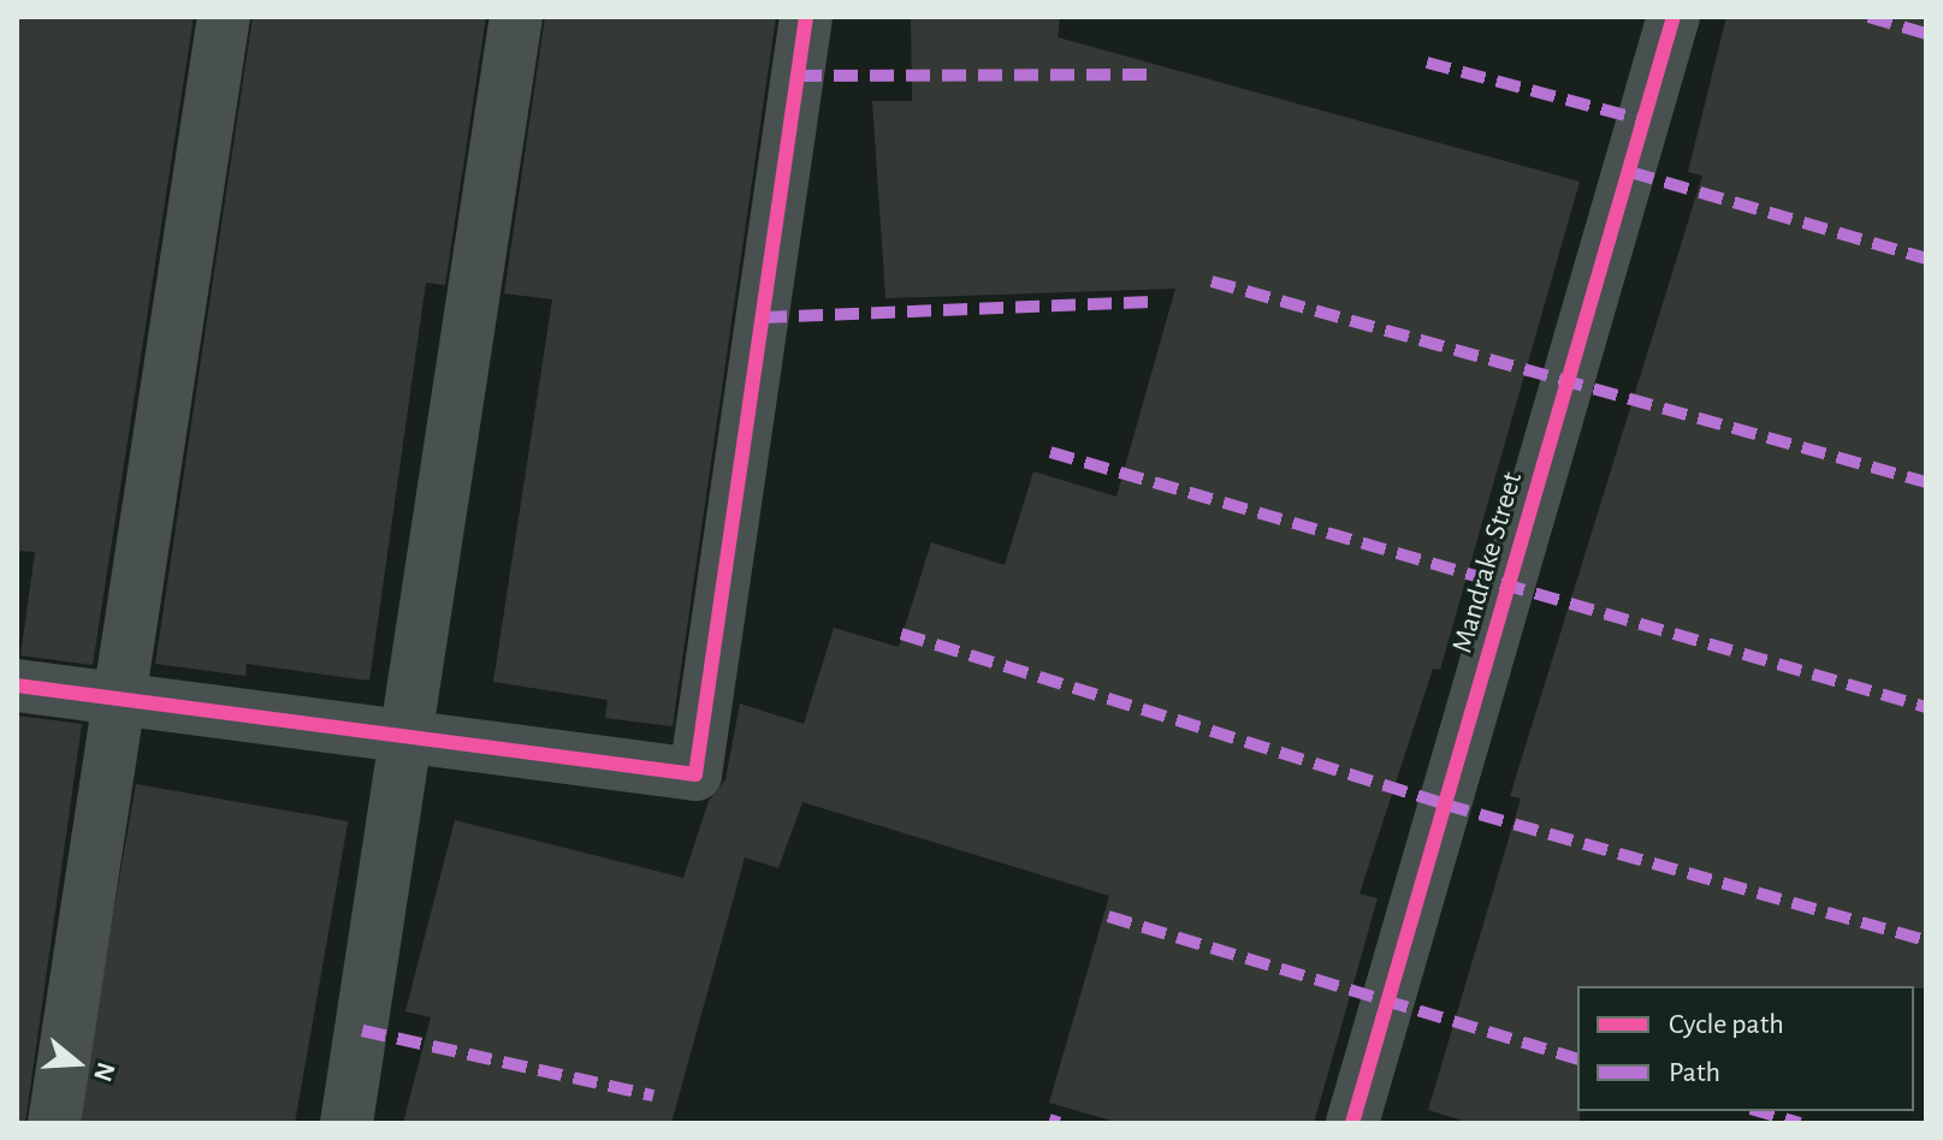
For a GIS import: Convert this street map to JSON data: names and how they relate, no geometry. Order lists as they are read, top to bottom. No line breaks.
{"streets":{"street":["Mandrake Street"]},"legend":["Cycle path","Path"],"north":"right"}
